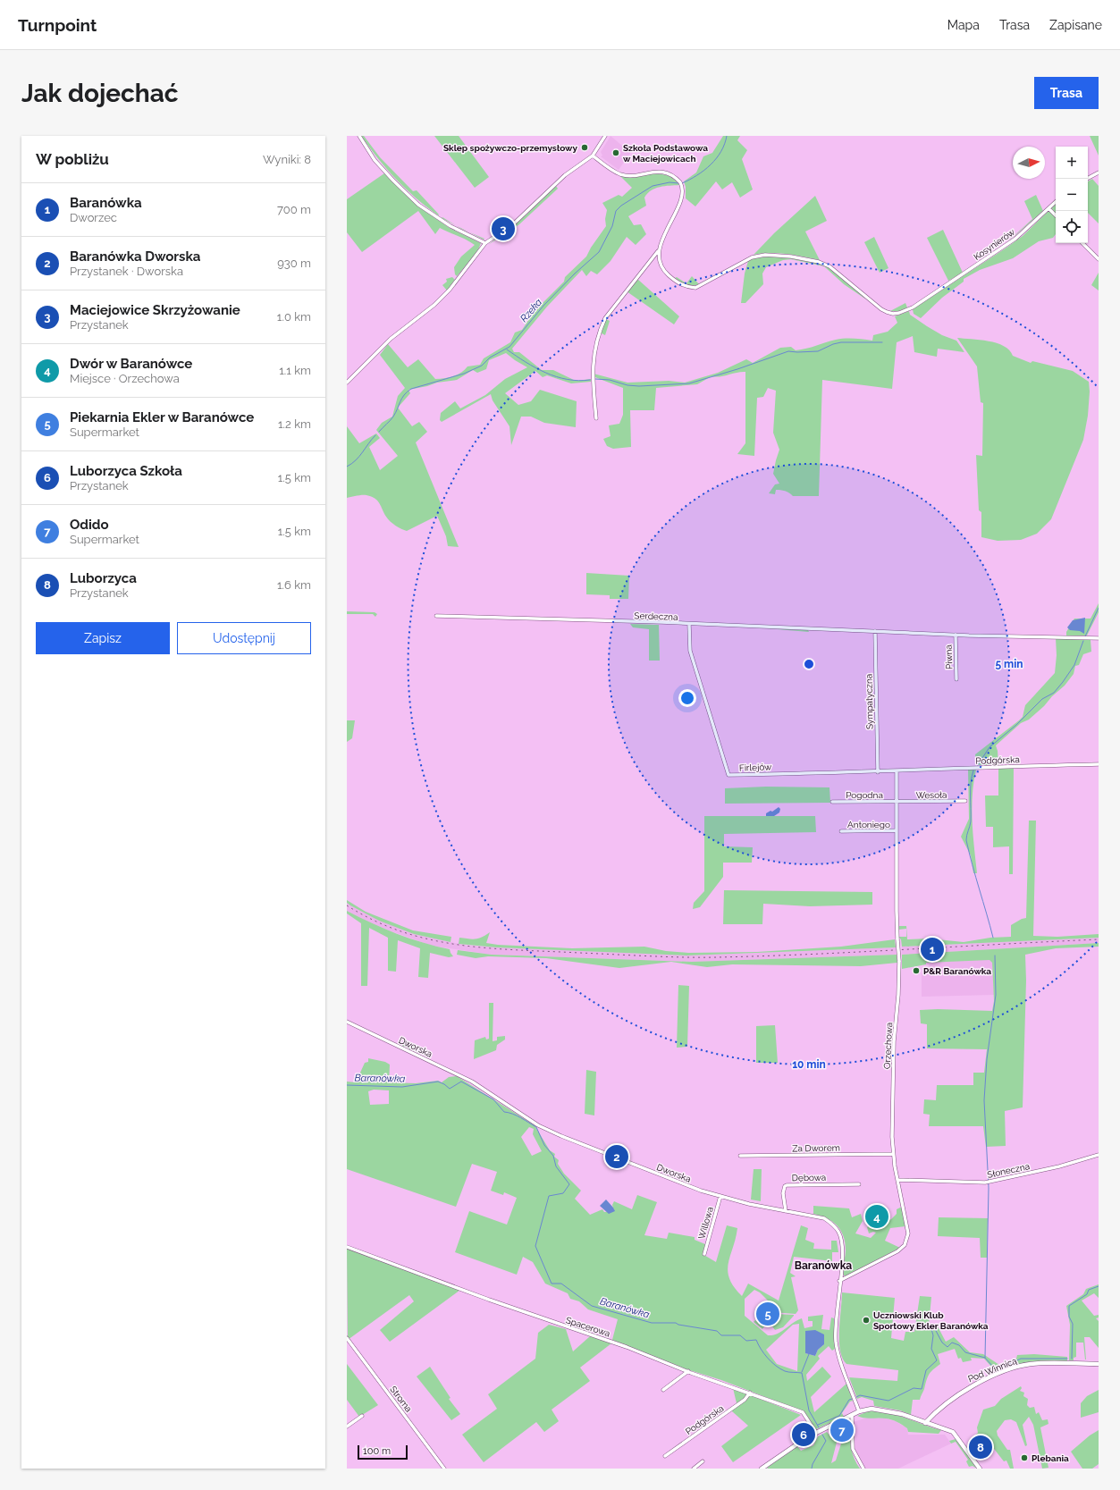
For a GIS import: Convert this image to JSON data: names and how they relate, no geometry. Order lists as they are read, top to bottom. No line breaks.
{"streets":{"street":["Kosynierów","Serdeczna","Piwna","Sympatyczna","Podgórska","Firlejów","Pogodna","Wesoła","Antoniego","Orzechowa","Dworska","Za Dworem","Słoneczna","Dębowa","Willowa","Spacerowa","Pod Winnicą","Stroma"]},"crossings":[["Serdeczna","Piwna"],["Serdeczna","Sympatyczna"],["Serdeczna","Firlejów"],["Sympatyczna","Firlejów"],["Podgórska","Firlejów"],["Podgórska","Orzechowa"],["Podgórska","Spacerowa"],["Firlejów","Orzechowa"],["Pogodna","Wesoła"],["Pogodna","Orzechowa"],["Wesoła","Orzechowa"],["Antoniego","Orzechowa"],["Orzechowa","Dworska"],["Orzechowa","Za Dworem"],["Orzechowa","Słoneczna"],["Dworska","Dębowa"],["Dworska","Willowa"]],"districts":["Baranówka"],"water":["Rzeka","Baranówka"],"places":["Sklep spożywczo-przemysłowy","Szkoła Podstawowa w Maciejowicach","P&R Baranówka","Uczniowski Klub Sportowy Ekler Baranówka","Plebania"],"scale_bar":"100 m","north":"right","page":{"header":"Turnpoint","nav":["Mapa","Trasa","Zapisane"],"buttons":["Trasa",["Zapisz","Udostępnij"]],"title":"Jak dojechać","heading":["W pobliżu","Wyniki: 8"],"map_buttons":["+","−"],"list":[{"mark":"1","name":"Baranówka","note":"Dworzec","value":"700 m"},{"mark":"2","name":"Baranówka Dworska","note":"Przystanek · Dworska","value":"930 m"},{"mark":"3","name":"Maciejowice Skrzyżowanie","note":"Przystanek","value":"1.0 km"},{"mark":"4","name":"Dwór w Baranówce","note":"Miejsce · Orzechowa","value":"1.1 km"},{"mark":"5","name":"Piekarnia Ekler w Baranówce","note":"Supermarket","value":"1.2 km"},{"mark":"6","name":"Luborzyca Szkoła","note":"Przystanek","value":"1.5 km"},{"mark":"7","name":"Odido","note":"Supermarket","value":"1.5 km"},{"mark":"8","name":"Luborzyca","note":"Przystanek","value":"1.6 km"}],"pins":["3","1","2","4","5","7","6","8"],"scale":"100 m"},"rings":["5 min","10 min"]}
